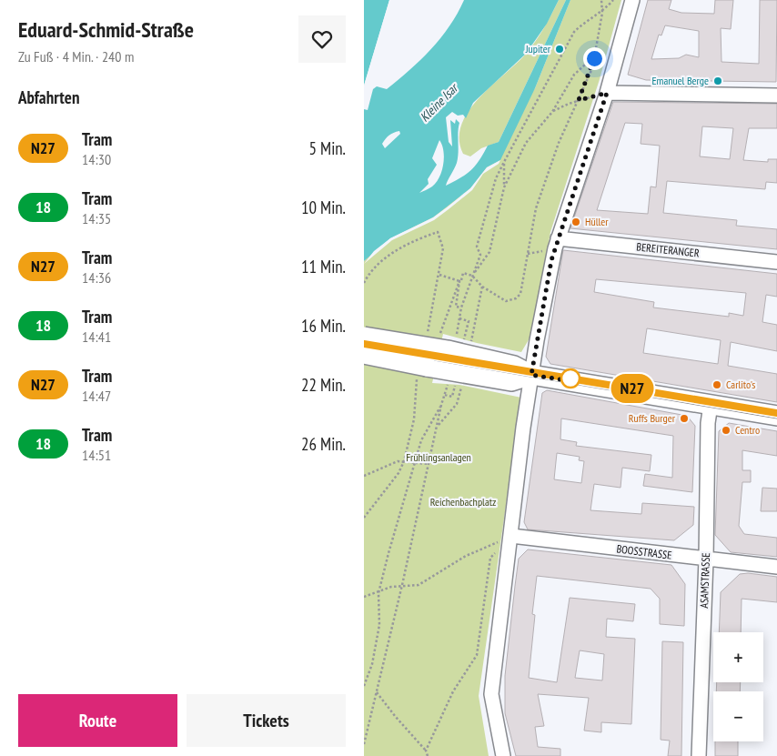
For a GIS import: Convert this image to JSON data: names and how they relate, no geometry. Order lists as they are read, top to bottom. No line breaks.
{"streets":{"street":["BEREITERANGER","BOOSSTRASSE","ASAMSTRASSE"]},"crossings":[["BOOSSTRASSE","ASAMSTRASSE"]],"water":["Kleine Isar"],"parks":["Frühlingsanlagen","Reichenbachplatz"],"places":["Jupiter","Emanuel Berge","Hüller","Carlito's","Ruffs Burger","Centro"],"lines":["tram line N27"],"page":{"heading":[["Eduard-Schmid-Straße","Zu Fuß · 4 Min. · 240 m"],"Abfahrten"],"on_map":"N27","list":[{"mark":"N27","name":"Tram","note":"14:30","value":"5 Min."},{"mark":"18","name":"Tram","note":"14:35","value":"10 Min."},{"mark":"N27","name":"Tram","note":"14:36","value":"11 Min."},{"mark":"18","name":"Tram","note":"14:41","value":"16 Min."},{"mark":"N27","name":"Tram","note":"14:47","value":"22 Min."},{"mark":"18","name":"Tram","note":"14:51","value":"26 Min."}],"map_buttons":["+","−"],"buttons":["Route","Tickets"]}}
